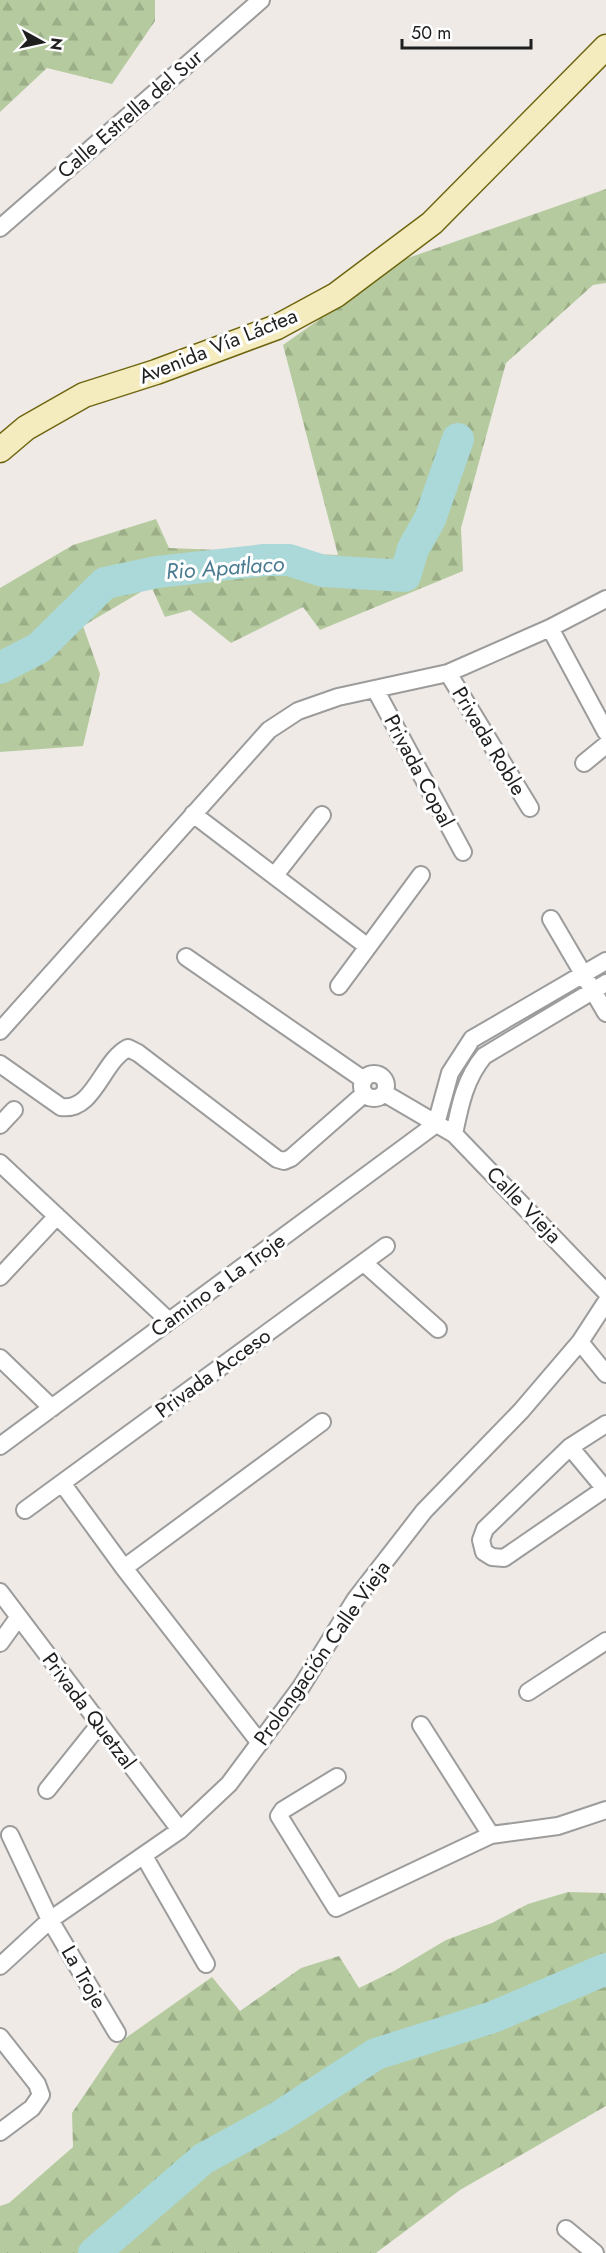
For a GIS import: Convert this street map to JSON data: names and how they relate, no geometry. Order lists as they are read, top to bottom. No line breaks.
{"streets":{"street":["Calle Estrella del Sur","Avenida Vía Láctea","Privada Roble","Privada Copal","Calle Vieja","Camino a La Troje","Privada Acceso","Prolongación Calle Vieja","Privada Quetzal","La Troje"]},"crossings":[["Calle Vieja","Camino a La Troje"],["Prolongación Calle Vieja","Privada Quetzal"],["Prolongación Calle Vieja","La Troje"]],"water":["Rio Apatlaco"],"scale_bar":"50 m","north":"right"}
